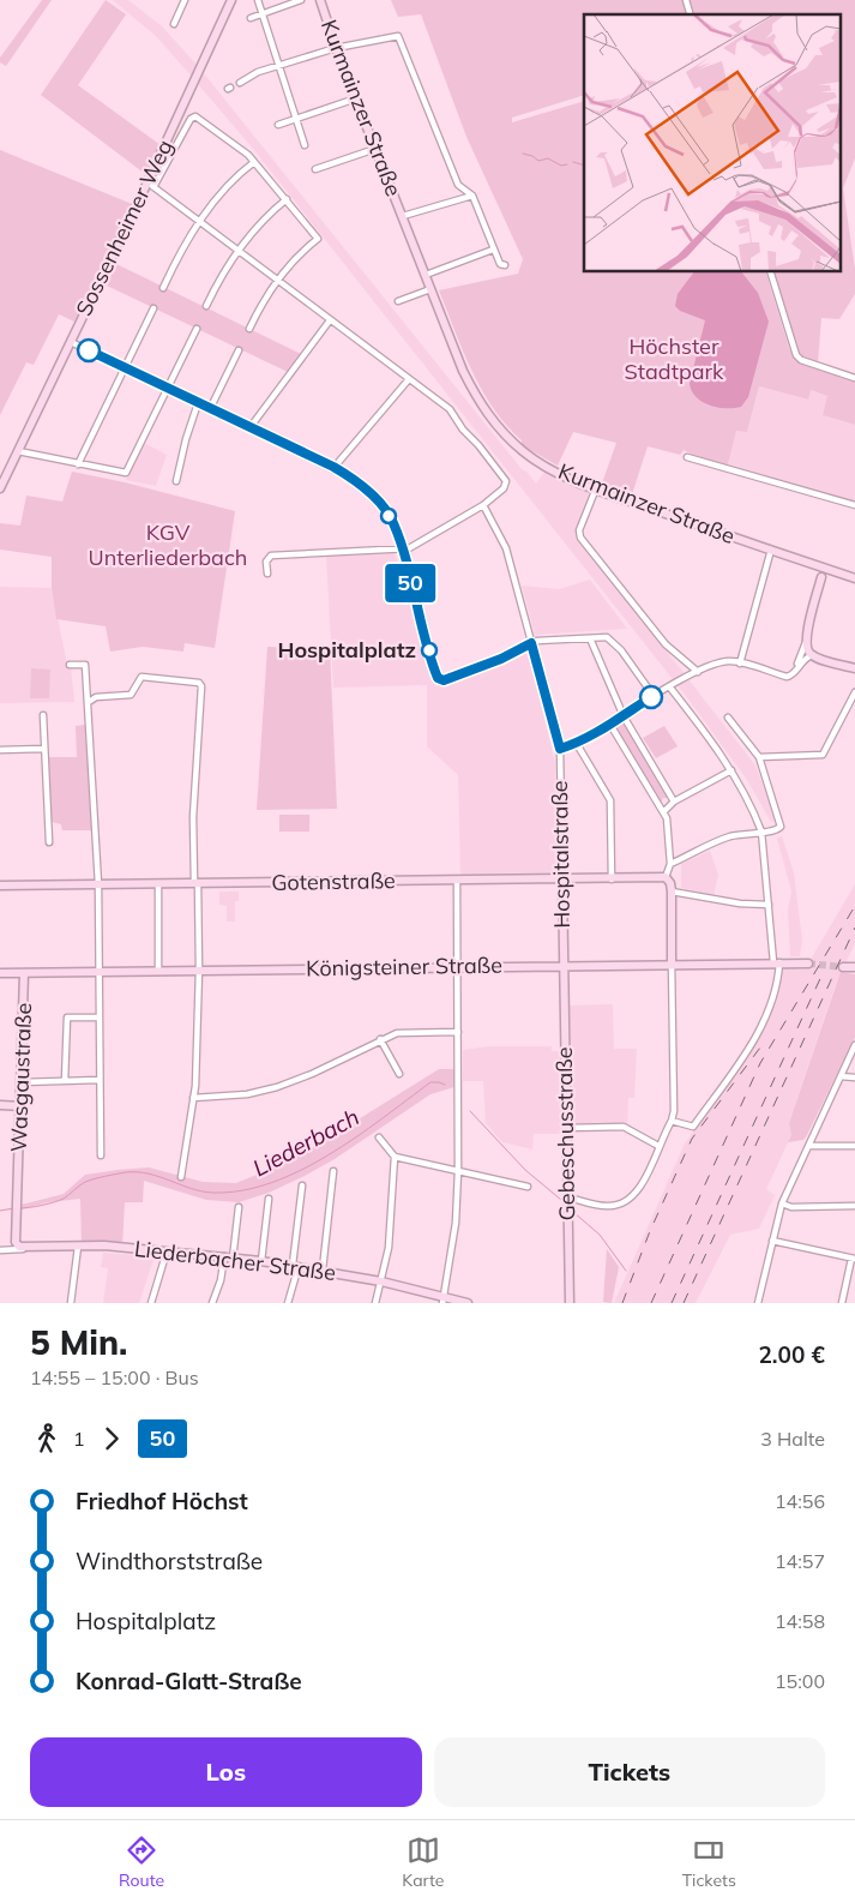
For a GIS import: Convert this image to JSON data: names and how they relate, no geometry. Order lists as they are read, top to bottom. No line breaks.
{"streets":{"main road":["Kurmainzer Straße","Sossenheimer Weg","Hospitalstraße","Gotenstraße","Königsteiner Straße","Wasgaustraße","Gebeschusstraße","Liederbacher Straße"]},"crossings":[["Hospitalstraße","Gotenstraße"],["Hospitalstraße","Königsteiner Straße"],["Hospitalstraße","Gebeschusstraße"],["Königsteiner Straße","Wasgaustraße"],["Königsteiner Straße","Gebeschusstraße"],["Wasgaustraße","Liederbacher Straße"]],"water":["Liederbach"],"parks":["Höchster Stadtpark","KGV Unterliederbach"],"places":["Hospitalplatz"],"lines":["bus line 50"],"page":{"on_map":"50","heading":["5 Min.","14:55 – 15:00 · Bus","2.00 €"],"legs":["1","50","3 Halte"],"list":[{"name":"Friedhof Höchst","value":"14:56"},{"name":"Windthorststraße","value":"14:57"},{"name":"Hospitalplatz","value":"14:58"},{"name":"Konrad-Glatt-Straße","value":"15:00"}],"buttons":["Los","Tickets"],"tabs":["Route","Karte","Tickets"]}}
